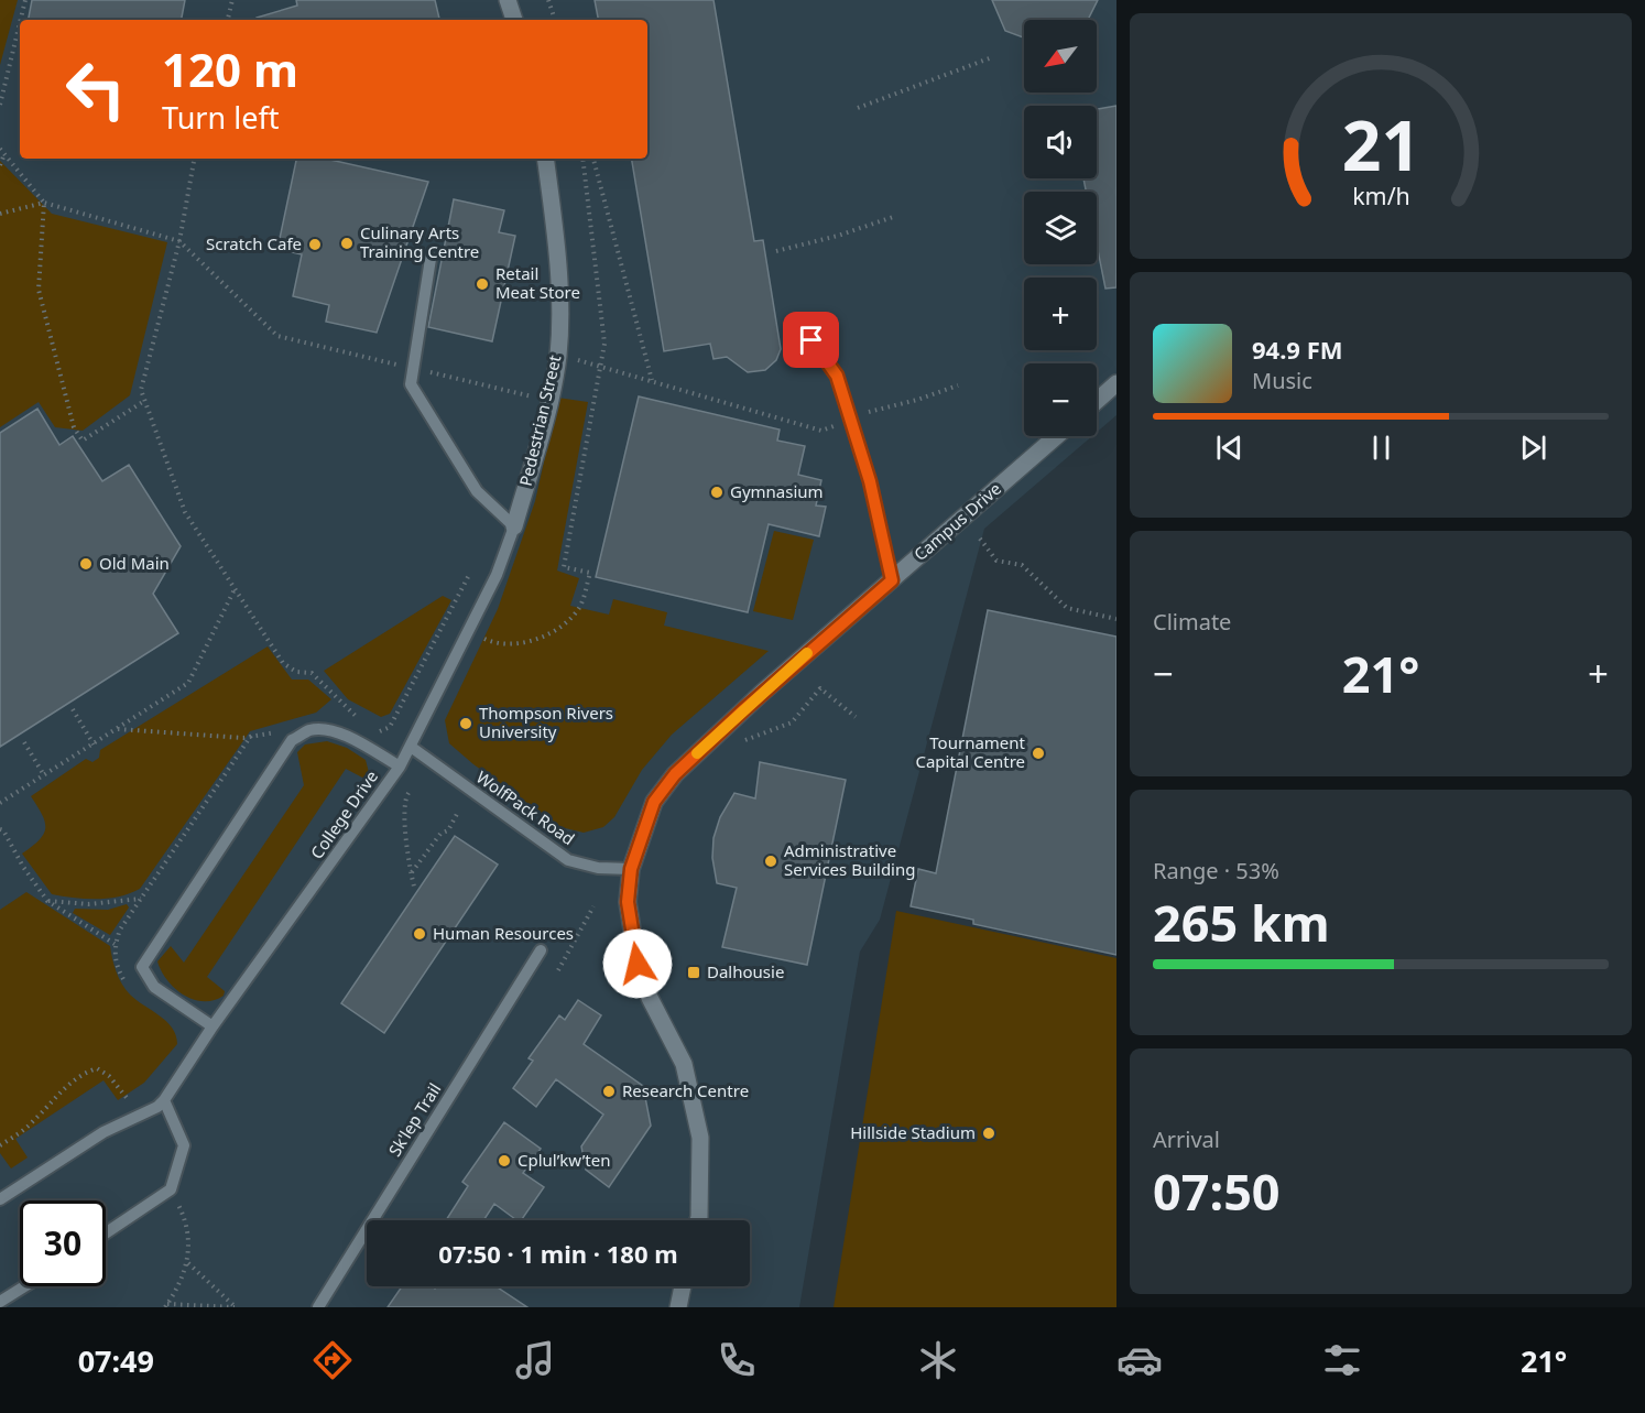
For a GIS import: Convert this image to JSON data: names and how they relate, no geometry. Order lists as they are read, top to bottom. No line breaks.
{"streets":{"street":["Pedestrian Street","Campus Drive"],"lane":["WolfPack Road","College Drive","Sk'lep Trail"]},"crossings":[["Pedestrian Street","College Drive"],["Campus Drive","WolfPack Road"],["WolfPack Road","College Drive"]],"places":{"other":["Culinary Arts Training Centre","Scratch Cafe","Retail Meat Store","Gymnasium","Old Main","Thompson Rivers University","Tournament Capital Centre","Administrative Services Building","Human Resources","Research Centre","Hillside Stadium","Cplul’kw’ten"],"transit":["Dalhousie"]},"north":"bottom left","page":{"map_buttons":["+","−"],"turn":["120 m","Turn left"],"song":["94.9 FM","Music"],"tile":["Climate",["Range · 53%","265 km"],["Arrival","07:50"]],"heat":["−","21°","+"],"limit":"30","trip":"07:50 · 1 min · 180 m","tabs":["07:49","21°"],"gauge":["21","km/h"]}}
